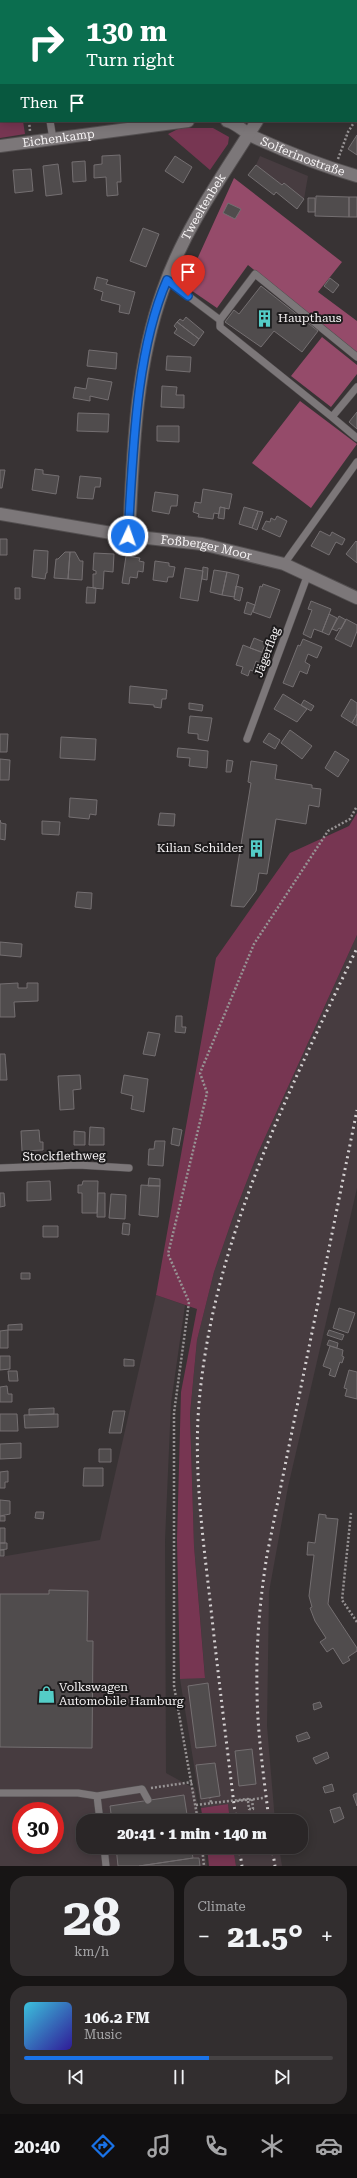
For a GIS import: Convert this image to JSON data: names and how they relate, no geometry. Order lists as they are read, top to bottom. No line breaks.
{"streets":{"street":["Eichenkamp","Solferinostraße","Tweeltenbek","Foßberger Moor"],"lane":["Jägerflag","Stockflethweg"]},"crossings":[["Solferinostraße","Tweeltenbek"],["Tweeltenbek","Foßberger Moor"],["Foßberger Moor","Jägerflag"]],"places":{"building":["Haupthaus","Kilian Schilder"],"shop":["Volkswagen Automobile Hamburg"]},"page":{"turn":["130 m","Turn right"],"then":"Then","limit":"30","trip":"20:41 · 1 min · 140 m","tile":[["28","km/h"],"Climate"],"heat":["−","21.5°","+"],"song":["106.2 FM","Music"],"tabs":"20:40"}}
